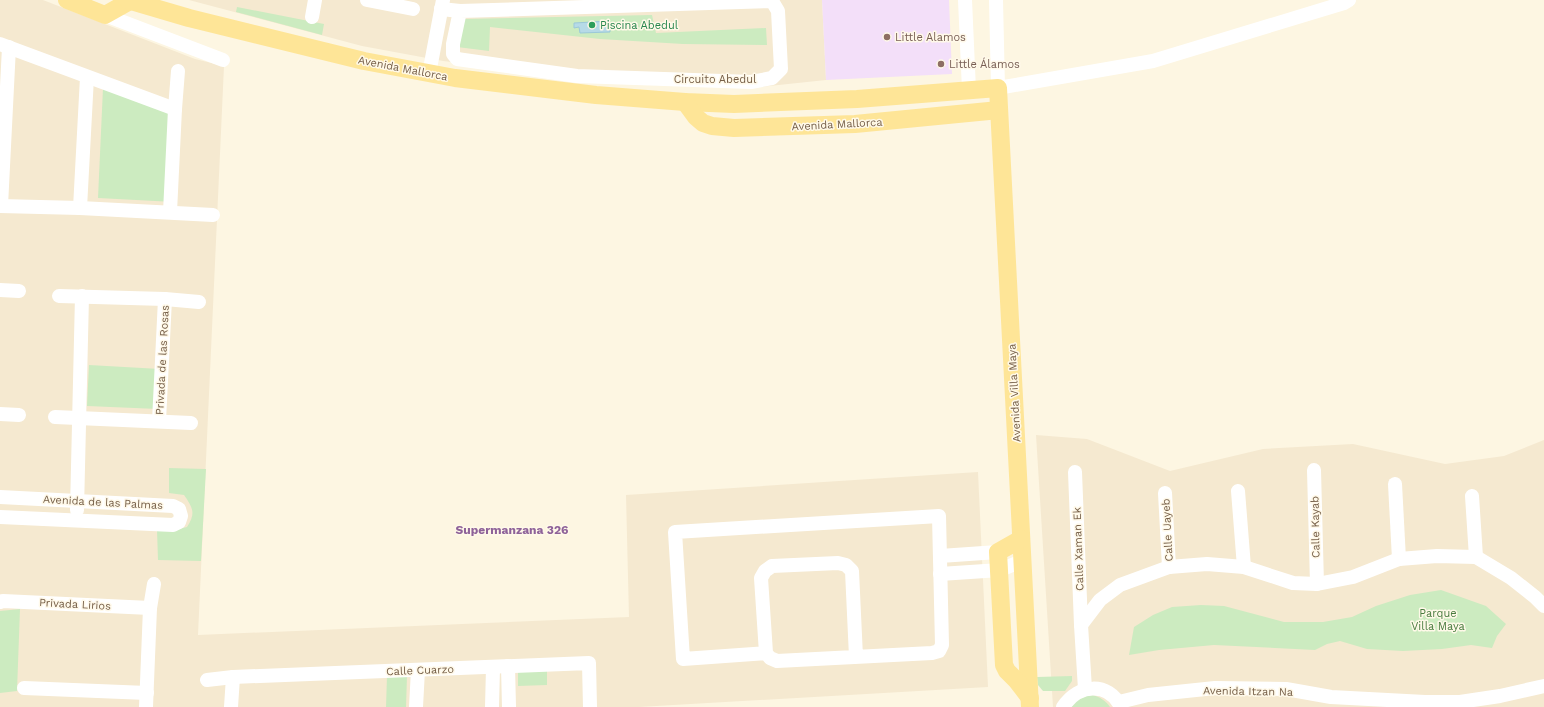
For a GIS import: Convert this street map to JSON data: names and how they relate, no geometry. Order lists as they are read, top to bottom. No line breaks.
{"streets":{"main road":["Avenida Mallorca","Avenida Villa Maya"],"street":["Circuito Abedul","Privada de las Rosas","Avenida de las Palmas","Calle Kayab","Calle Uayeb","Calle Xaman Ek","Privada Lirios","Calle Cuarzo","Avenida Itzan Na"]},"crossings":[["Avenida Mallorca","Avenida Villa Maya"]],"districts":["Supermanzana 326"],"parks":["Parque Villa Maya"],"places":["Piscina Abedul","Little Alamos","Little Álamos"]}
